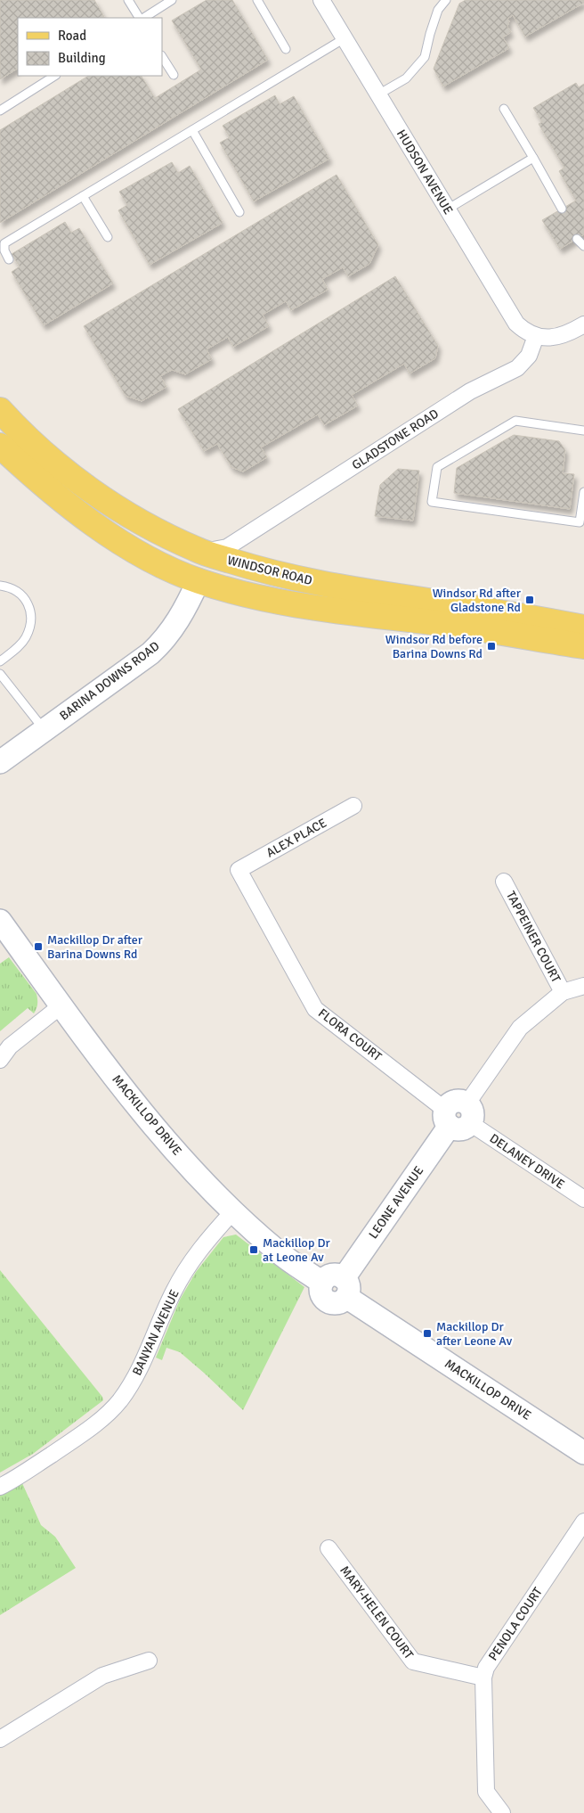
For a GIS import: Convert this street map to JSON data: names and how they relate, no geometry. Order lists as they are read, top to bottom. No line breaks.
{"streets":{"main road":["WINDSOR ROAD","BARINA DOWNS ROAD","MACKILLOP DRIVE","LEONE AVENUE"],"street":["HUDSON AVENUE","GLADSTONE ROAD","ALEX PLACE","TAPPEINER COURT","FLORA COURT","DELANEY DRIVE","BANYAN AVENUE","MARY-HELEN COURT","PENOLA COURT"]},"crossings":[["HUDSON AVENUE","GLADSTONE ROAD"],["GLADSTONE ROAD","WINDSOR ROAD"],["WINDSOR ROAD","BARINA DOWNS ROAD"],["ALEX PLACE","FLORA COURT"],["TAPPEINER COURT","LEONE AVENUE"],["FLORA COURT","DELANEY DRIVE"],["FLORA COURT","LEONE AVENUE"],["MACKILLOP DRIVE","LEONE AVENUE"],["MACKILLOP DRIVE","BANYAN AVENUE"],["DELANEY DRIVE","LEONE AVENUE"],["MARY-HELEN COURT","PENOLA COURT"]],"places":{"transit":["Windsor Rd after Gladstone Rd","Windsor Rd before Barina Downs Rd","Mackillop Dr after Barina Downs Rd","Mackillop Dr at Leone Av","Mackillop Dr after Leone Av"]},"legend":["Road","Building"]}
